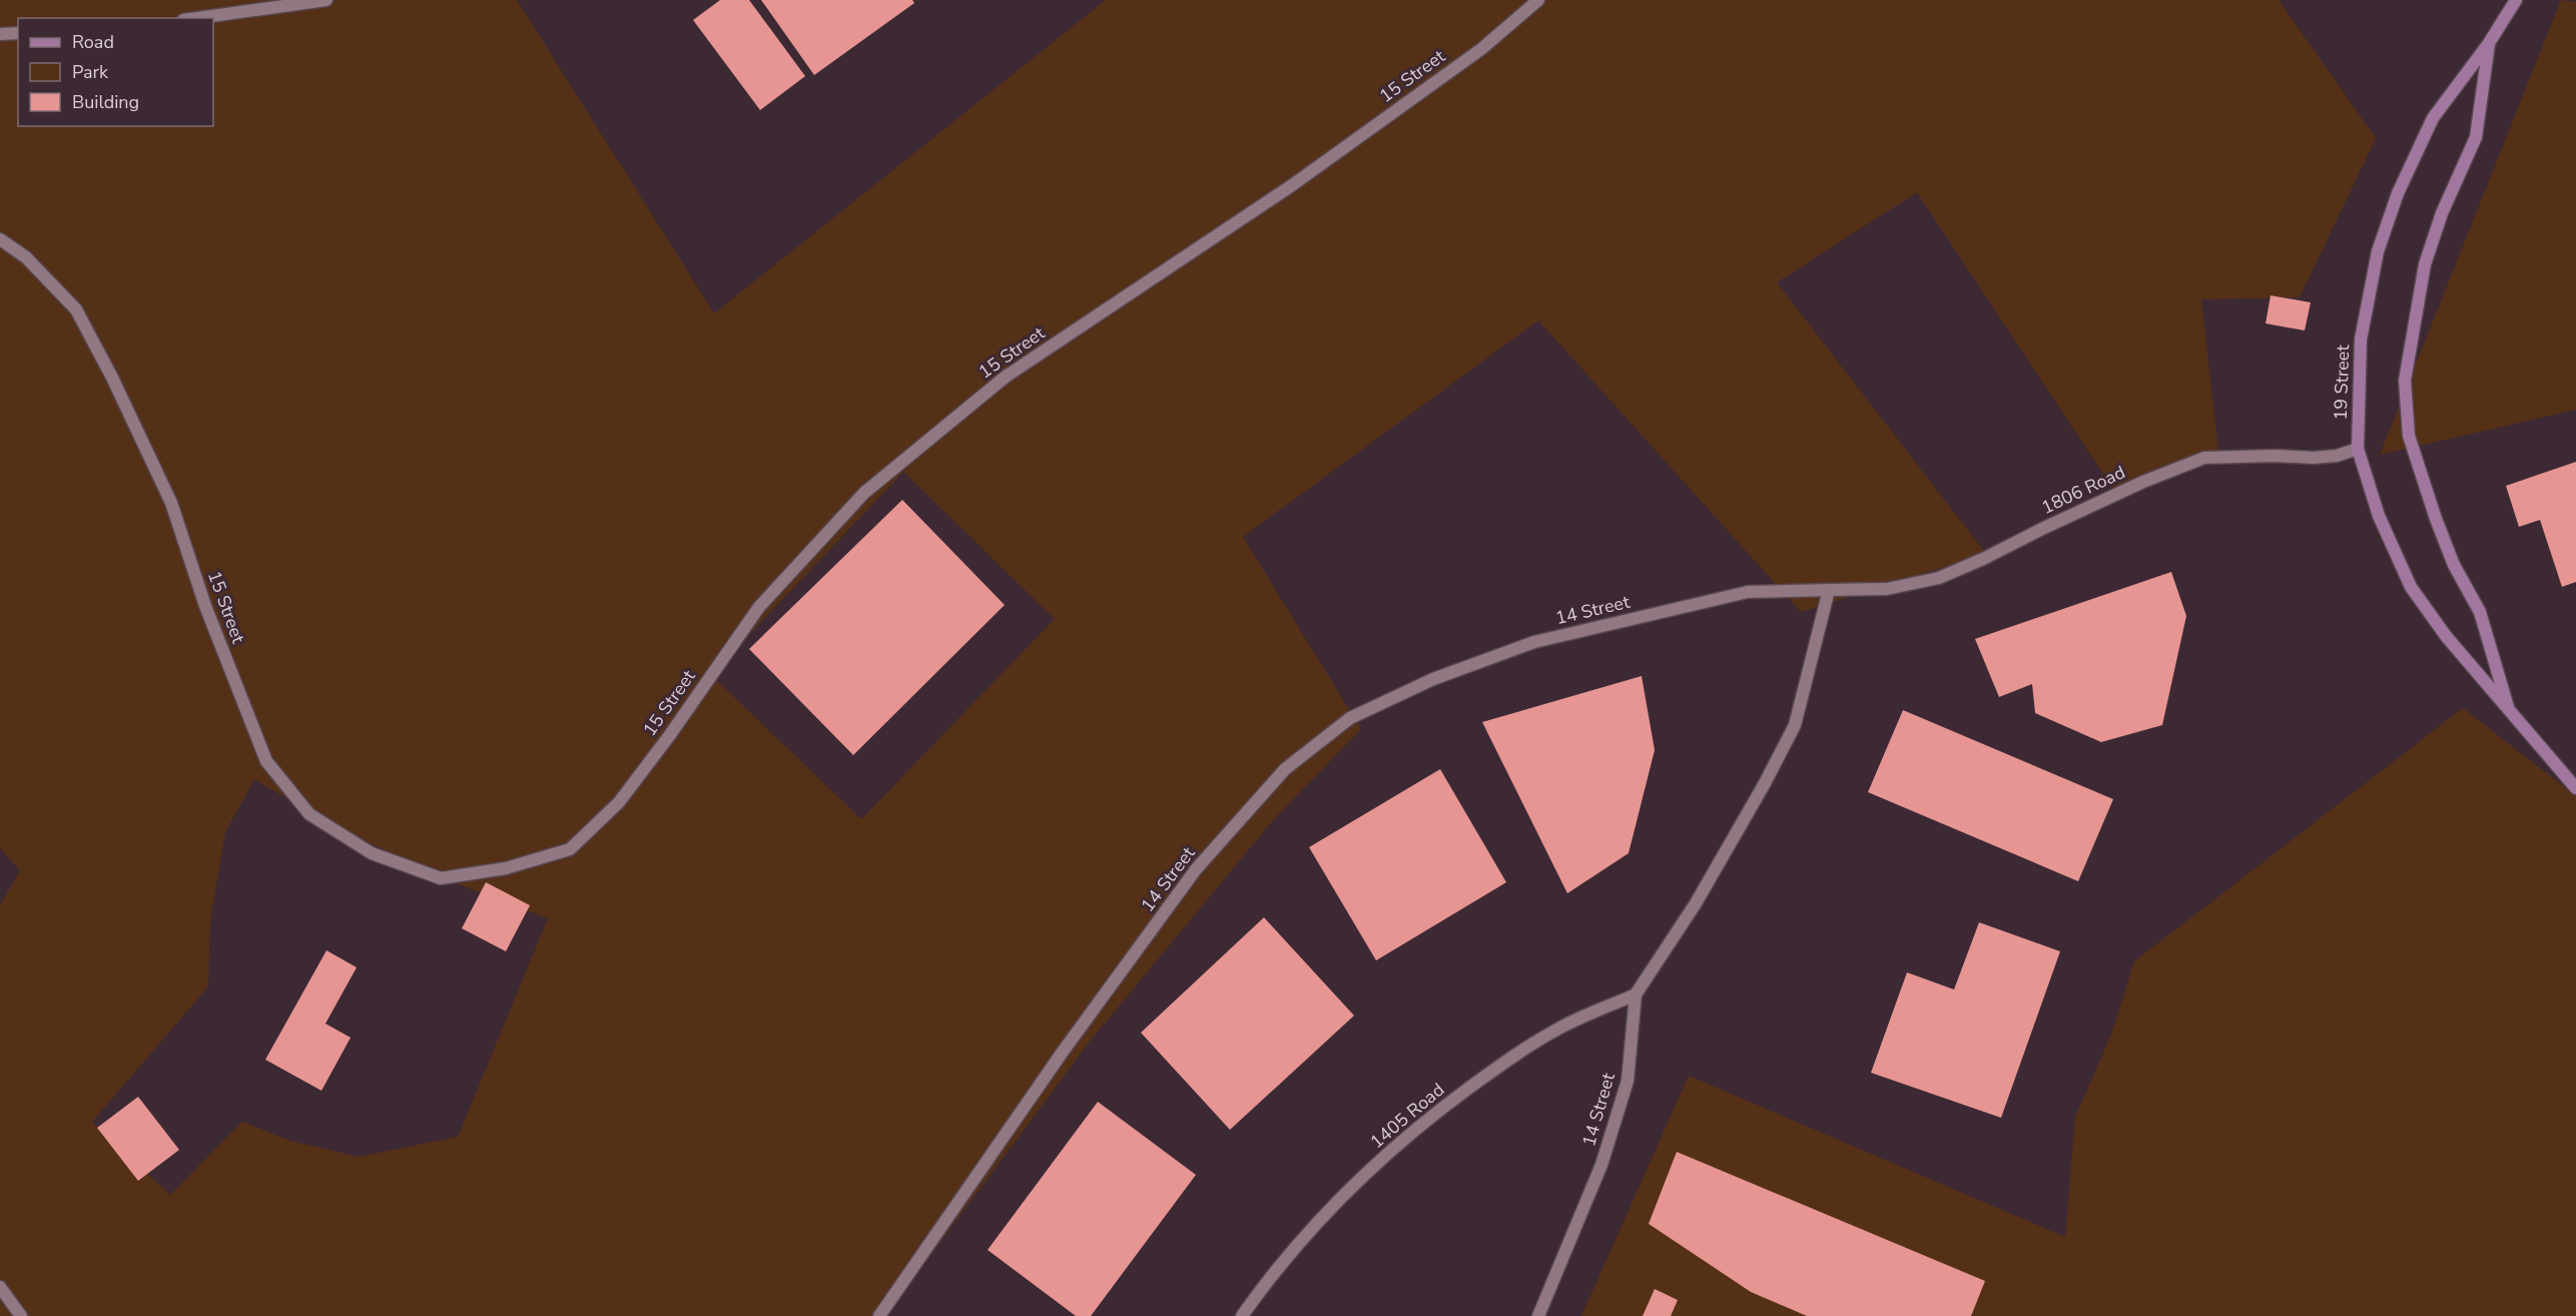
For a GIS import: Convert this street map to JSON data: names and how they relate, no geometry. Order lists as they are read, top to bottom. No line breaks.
{"streets":{"main road":["19 Street"],"street":["15 Street","1806 Road","14 Street","1405 Road"]},"crossings":[["19 Street","1806 Road"],["1806 Road","14 Street"],["14 Street","1405 Road"]],"legend":["Road","Park","Building"]}
